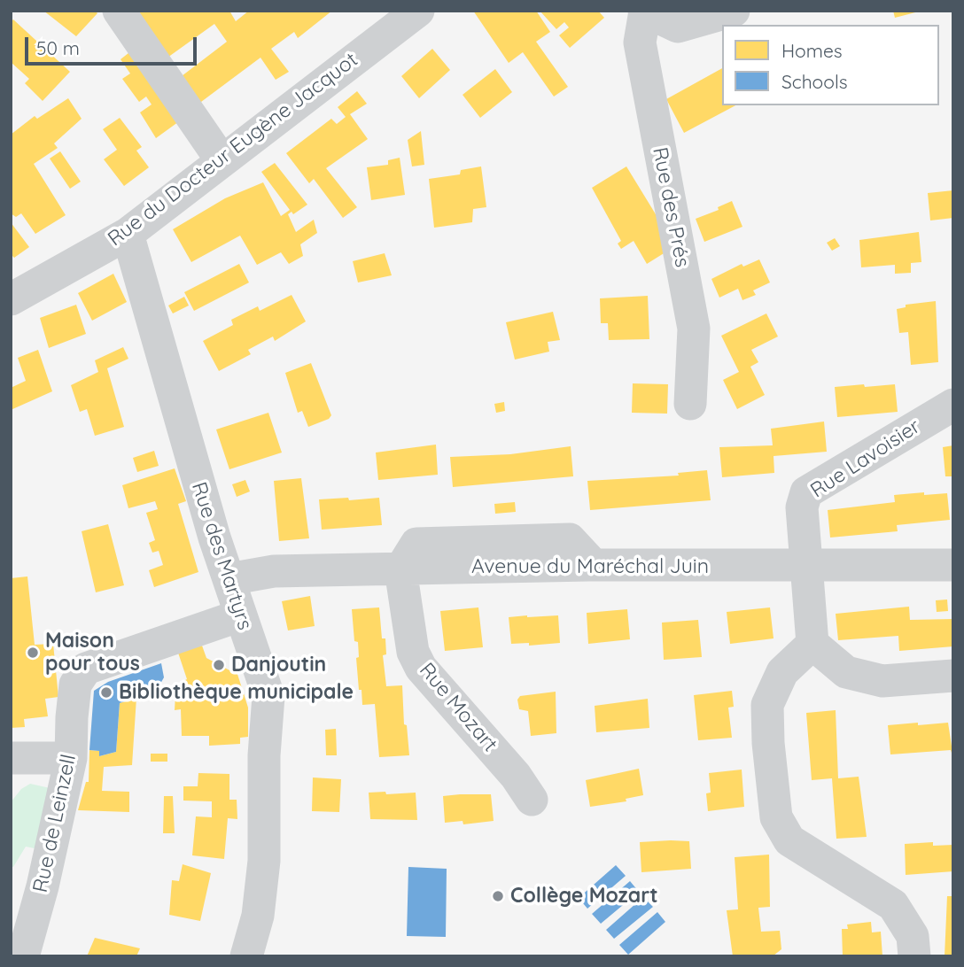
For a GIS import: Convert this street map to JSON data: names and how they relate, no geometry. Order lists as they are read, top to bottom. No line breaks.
{"streets":{"street":["Rue du Docteur Eugène Jacquot","Rue des Prés","Rue Lavoisier","Rue des Martyrs","Avenue du Maréchal Juin","Rue Mozart","Rue de Leinzell"]},"crossings":[["Rue du Docteur Eugène Jacquot","Rue des Martyrs"],["Rue Lavoisier","Avenue du Maréchal Juin"],["Rue des Martyrs","Avenue du Maréchal Juin"],["Rue des Martyrs","Rue de Leinzell"],["Avenue du Maréchal Juin","Rue Mozart"]],"places":["Maison pour tous","Danjoutin","Bibliothèque municipale","Collège Mozart"],"legend":["Homes","Schools"],"scale_bar":"50 m"}
